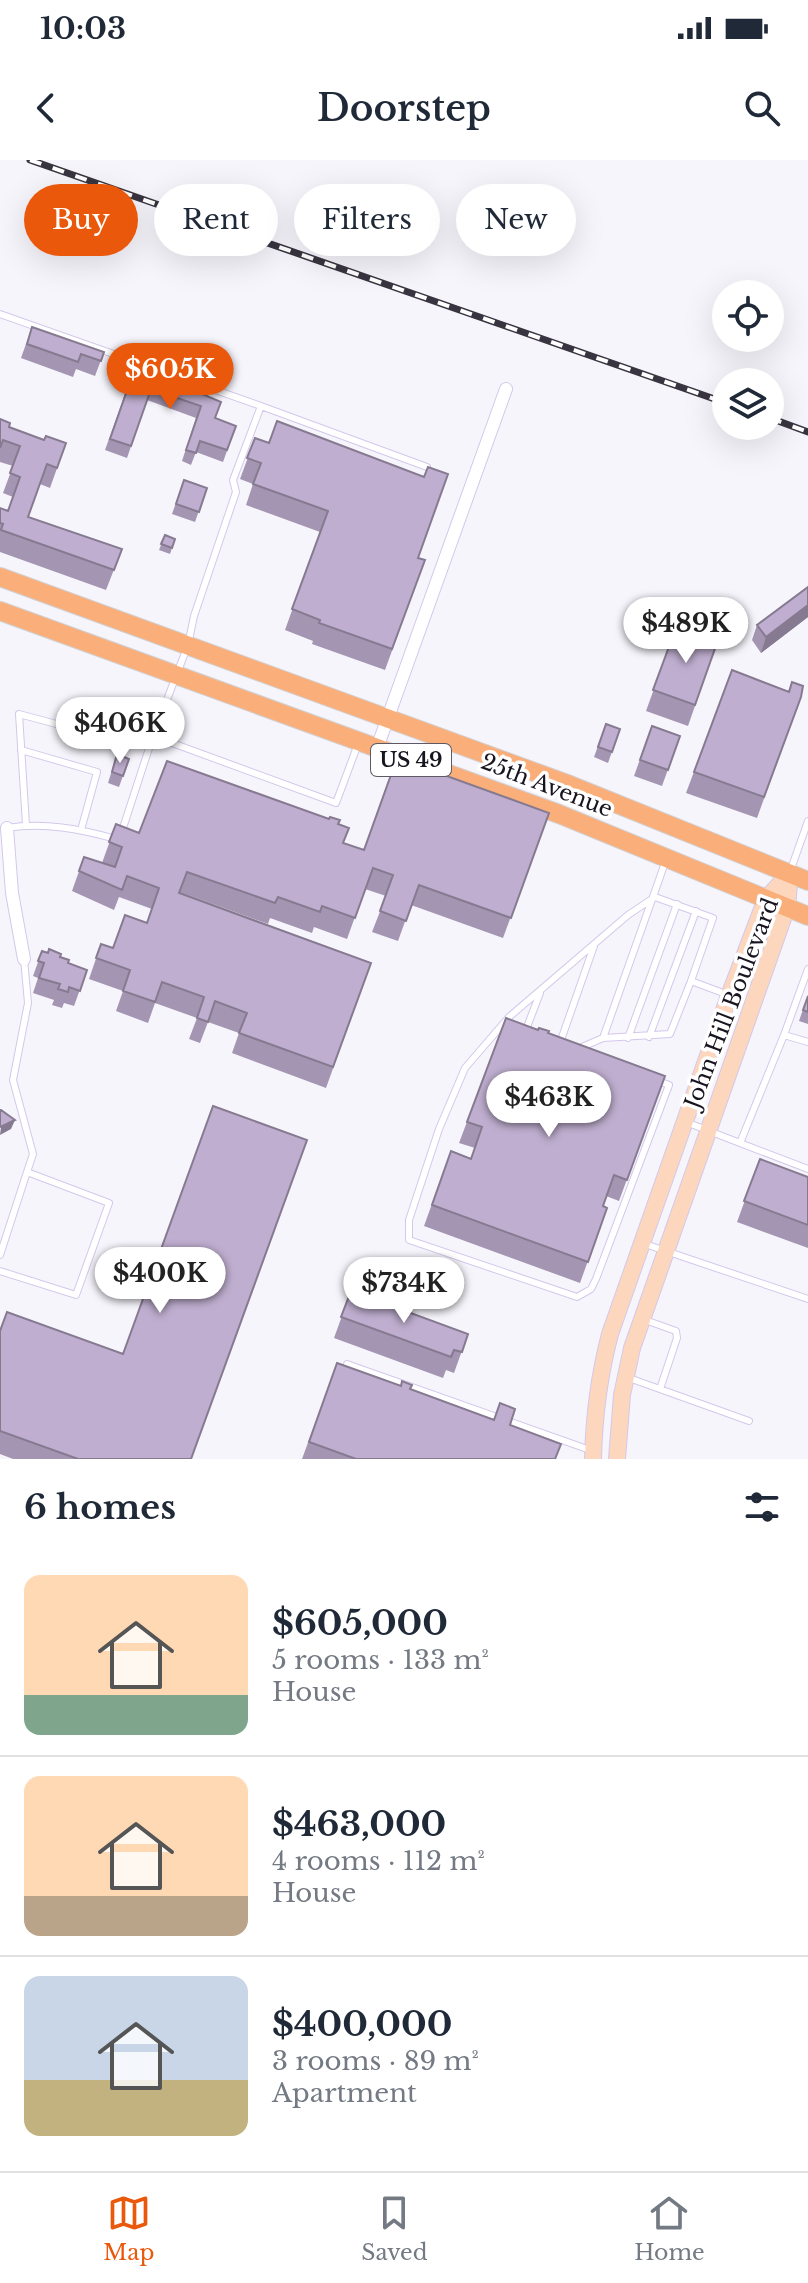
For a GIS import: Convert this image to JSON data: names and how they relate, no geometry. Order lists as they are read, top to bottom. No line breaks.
{"streets":{"main road":["US 49","25th Avenue"],"street":["John Hill Boulevard"]},"crossings":[["25th Avenue","John Hill Boulevard"]],"page":{"status":"10:03","header":"Doorstep","chip":["Buy","Rent","Filters","New"],"price":["$605K","$489K","$406K","$463K","$400K","$734K"],"heading":"6 homes","list":[{"name":"$605,000","note":"5 rooms · 133 m² · House"},{"name":"$463,000","note":"4 rooms · 112 m² · House"},{"name":"$400,000","note":"3 rooms · 89 m² · Apartment"}],"tabs":["Map","Saved","Home"]}}
